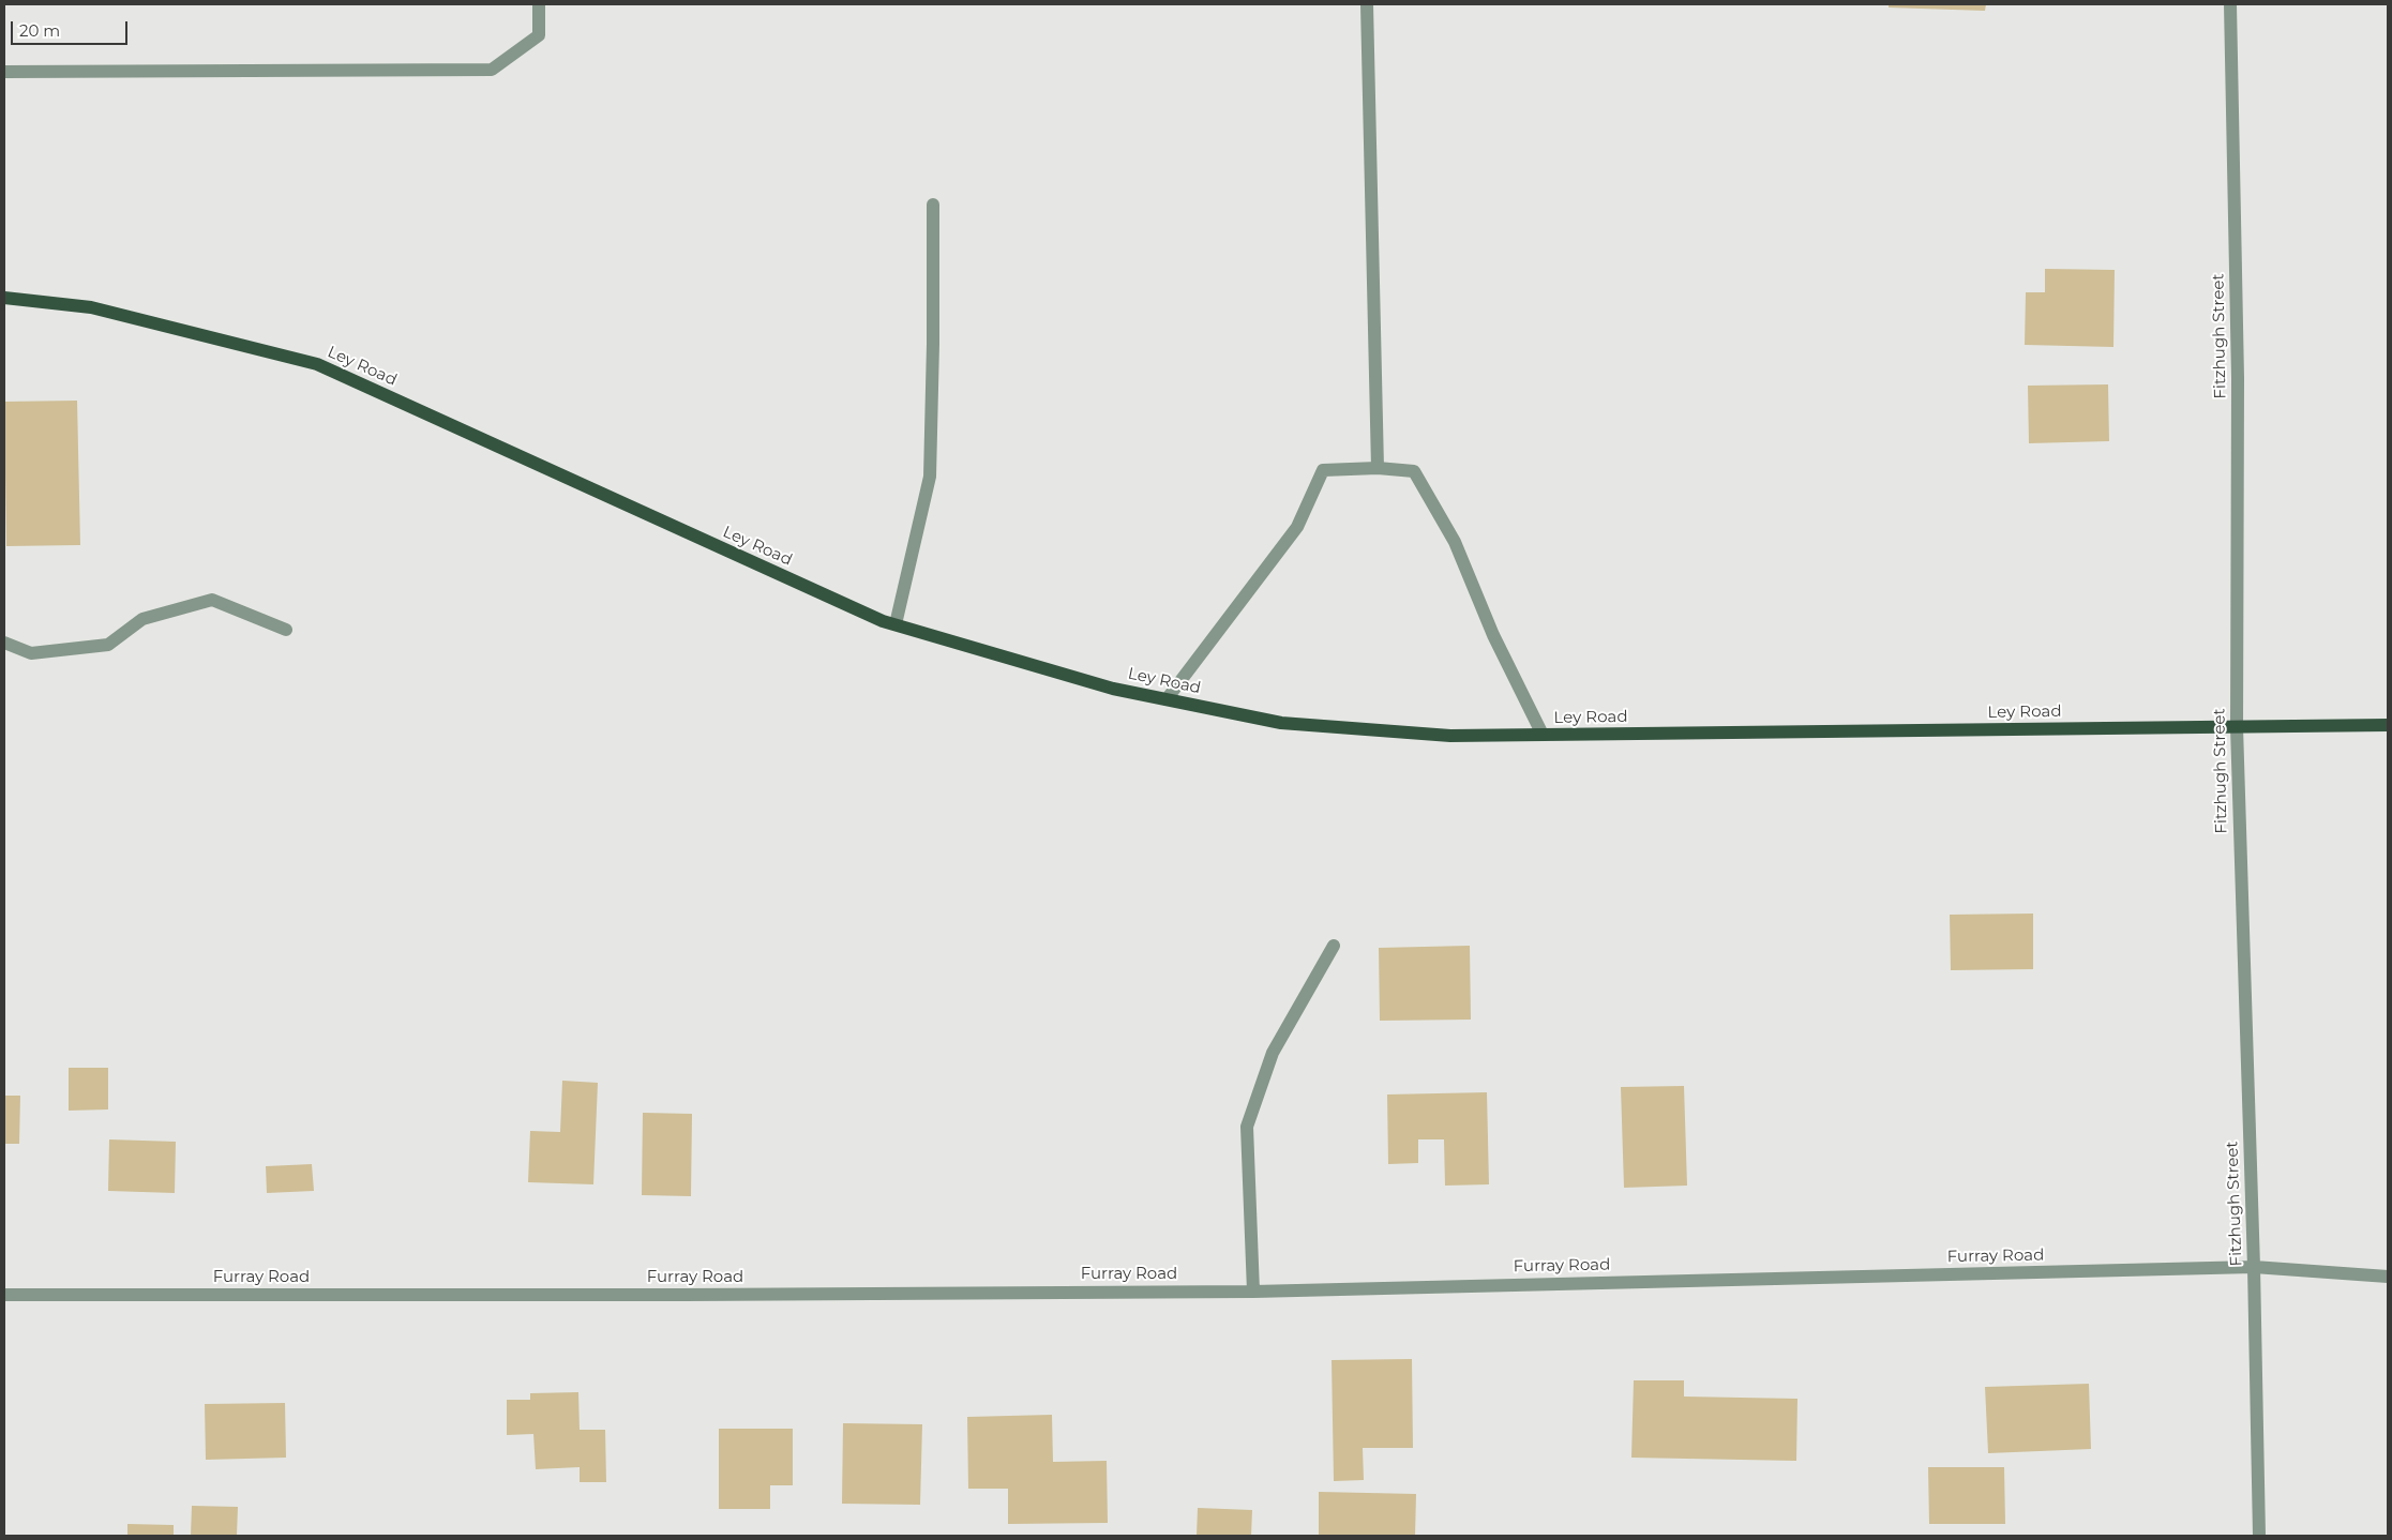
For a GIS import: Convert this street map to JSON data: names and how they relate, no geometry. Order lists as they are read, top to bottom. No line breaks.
{"streets":{"main road":["Ley Road"],"street":["Fitzhugh Street","Furray Road"]},"crossings":[["Fitzhugh Street","Ley Road"],["Fitzhugh Street","Furray Road"]],"scale_bar":"20 m"}
